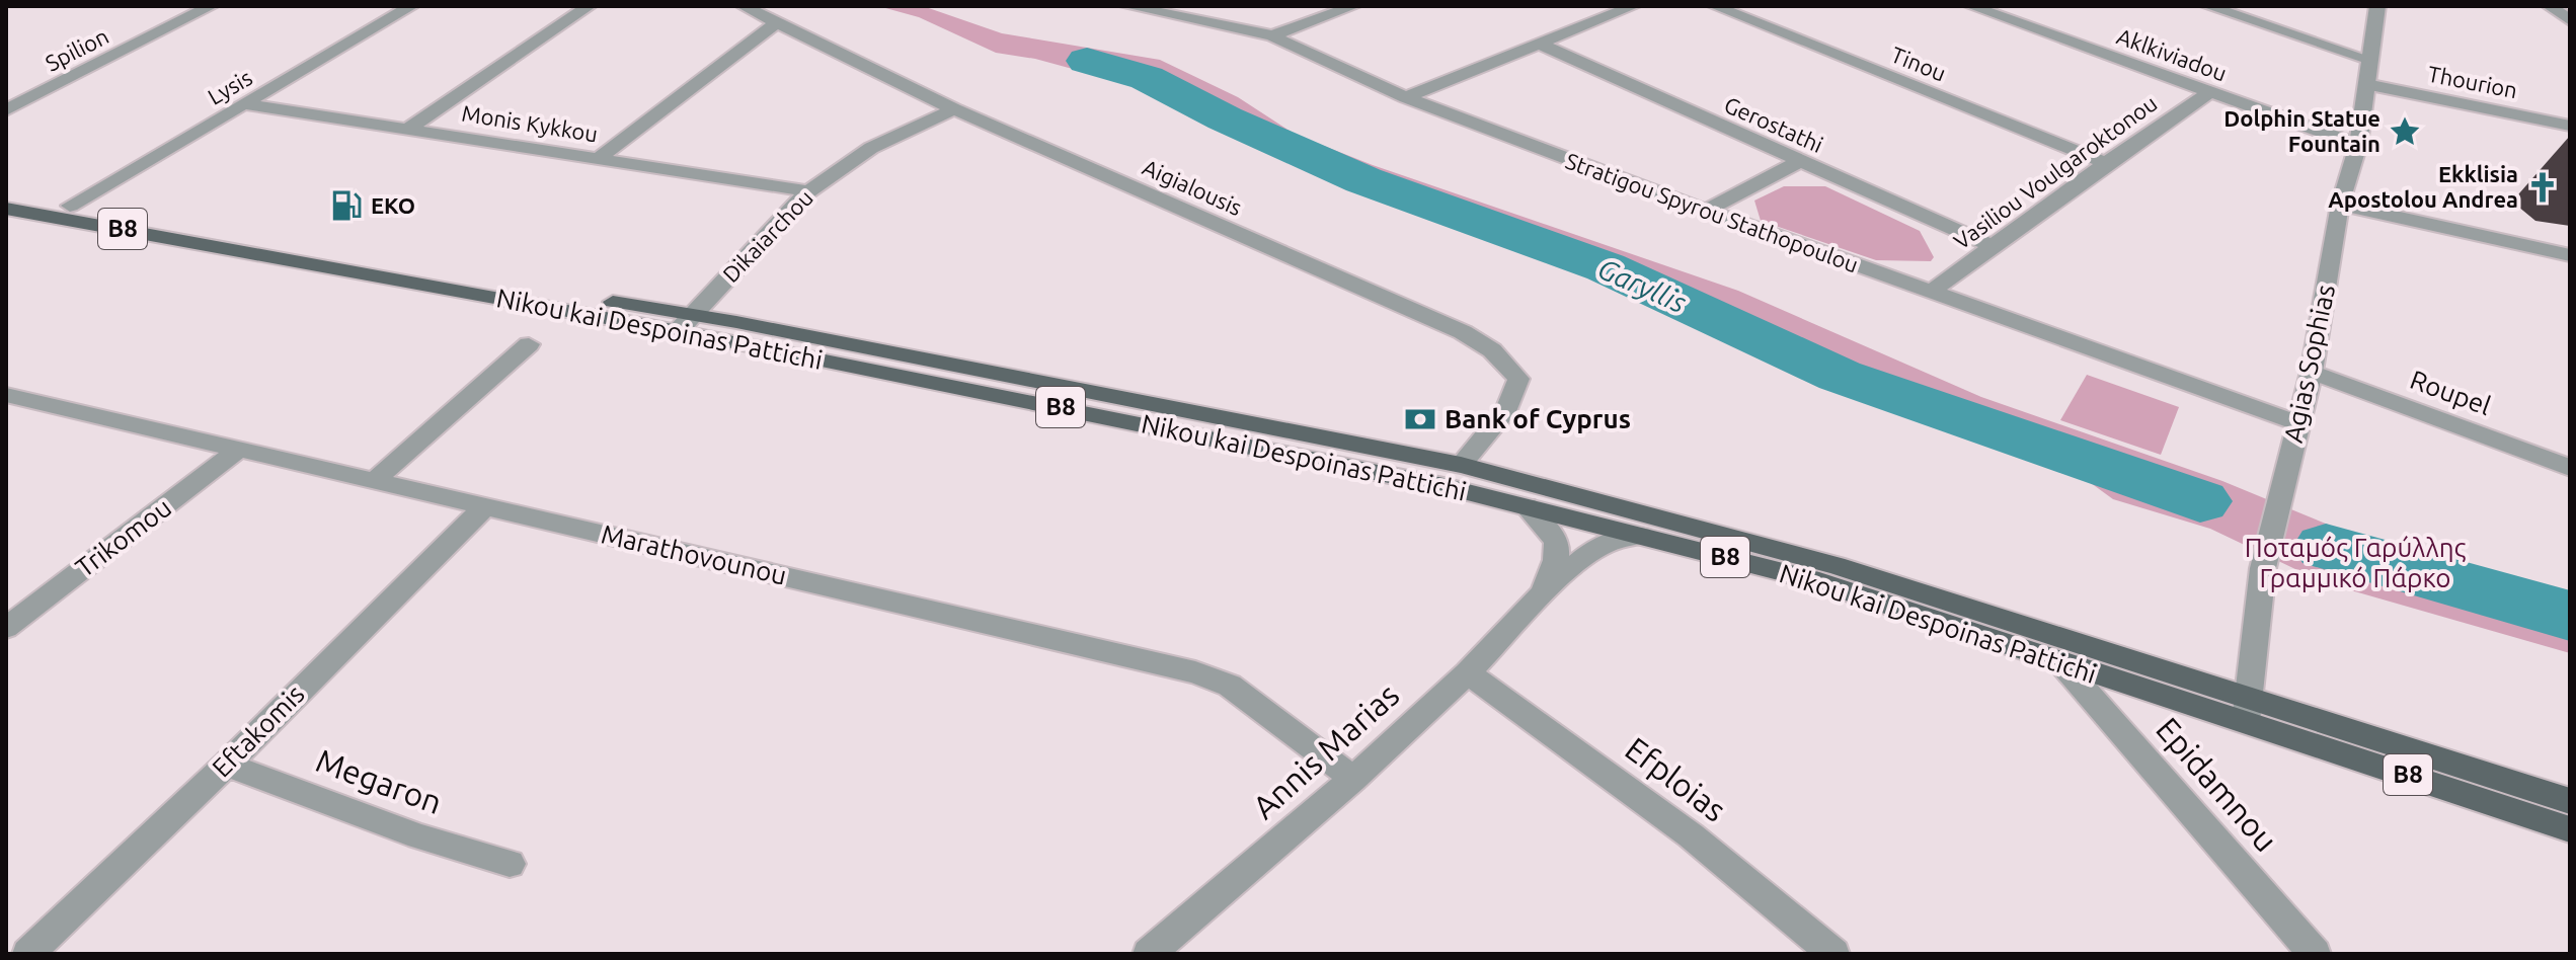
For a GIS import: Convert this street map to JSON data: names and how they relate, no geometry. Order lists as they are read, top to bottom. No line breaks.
{"streets":{"main road":["B8","Nikou kai Despoinas Pattichi"],"street":["Spilion","Aklkiviadou","Tinou","Thourion","Lysis","Monis Kykkou","Gerostathi","Vasiliou Voulgaroktonou","Aigialousis","Stratigou Spyrou Stathopoulou","Dikaiarchou","Agias Sophias","Roupel","Trikomou","Marathovounou","Eftakomis","Annis Marias","Efploias","Megaron","Epidamnou"]},"crossings":[["Aklkiviadou","Vasiliou Voulgaroktonou"],["Aklkiviadou","Agias Sophias"],["Tinou","Vasiliou Voulgaroktonou"],["Thourion","Agias Sophias"],["Lysis","Monis Kykkou"],["Lysis","Nikou kai Despoinas Pattichi"],["Monis Kykkou","Dikaiarchou"],["Gerostathi","Vasiliou Voulgaroktonou"],["Vasiliou Voulgaroktonou","Stratigou Spyrou Stathopoulou"],["Aigialousis","Dikaiarchou"],["Aigialousis","Nikou kai Despoinas Pattichi"],["Stratigou Spyrou Stathopoulou","Agias Sophias"],["Dikaiarchou","Nikou kai Despoinas Pattichi"],["Nikou kai Despoinas Pattichi","Agias Sophias"],["Nikou kai Despoinas Pattichi","Annis Marias"],["Nikou kai Despoinas Pattichi","Epidamnou"],["Agias Sophias","Roupel"],["Trikomou","Marathovounou"],["Marathovounou","Eftakomis"],["Marathovounou","Annis Marias"],["Eftakomis","Megaron"],["Annis Marias","Efploias"]],"water":["Garyllis"],"parks":["Ποταμός Γαρύλλης Γραμμικό Πάρκο"],"places":{"place":["Dolphin Statue Fountain"],"church":["Ekklisia Apostolou Andrea"],"fuel station":["EKO"],"bank":["Bank of Cyprus"]}}
